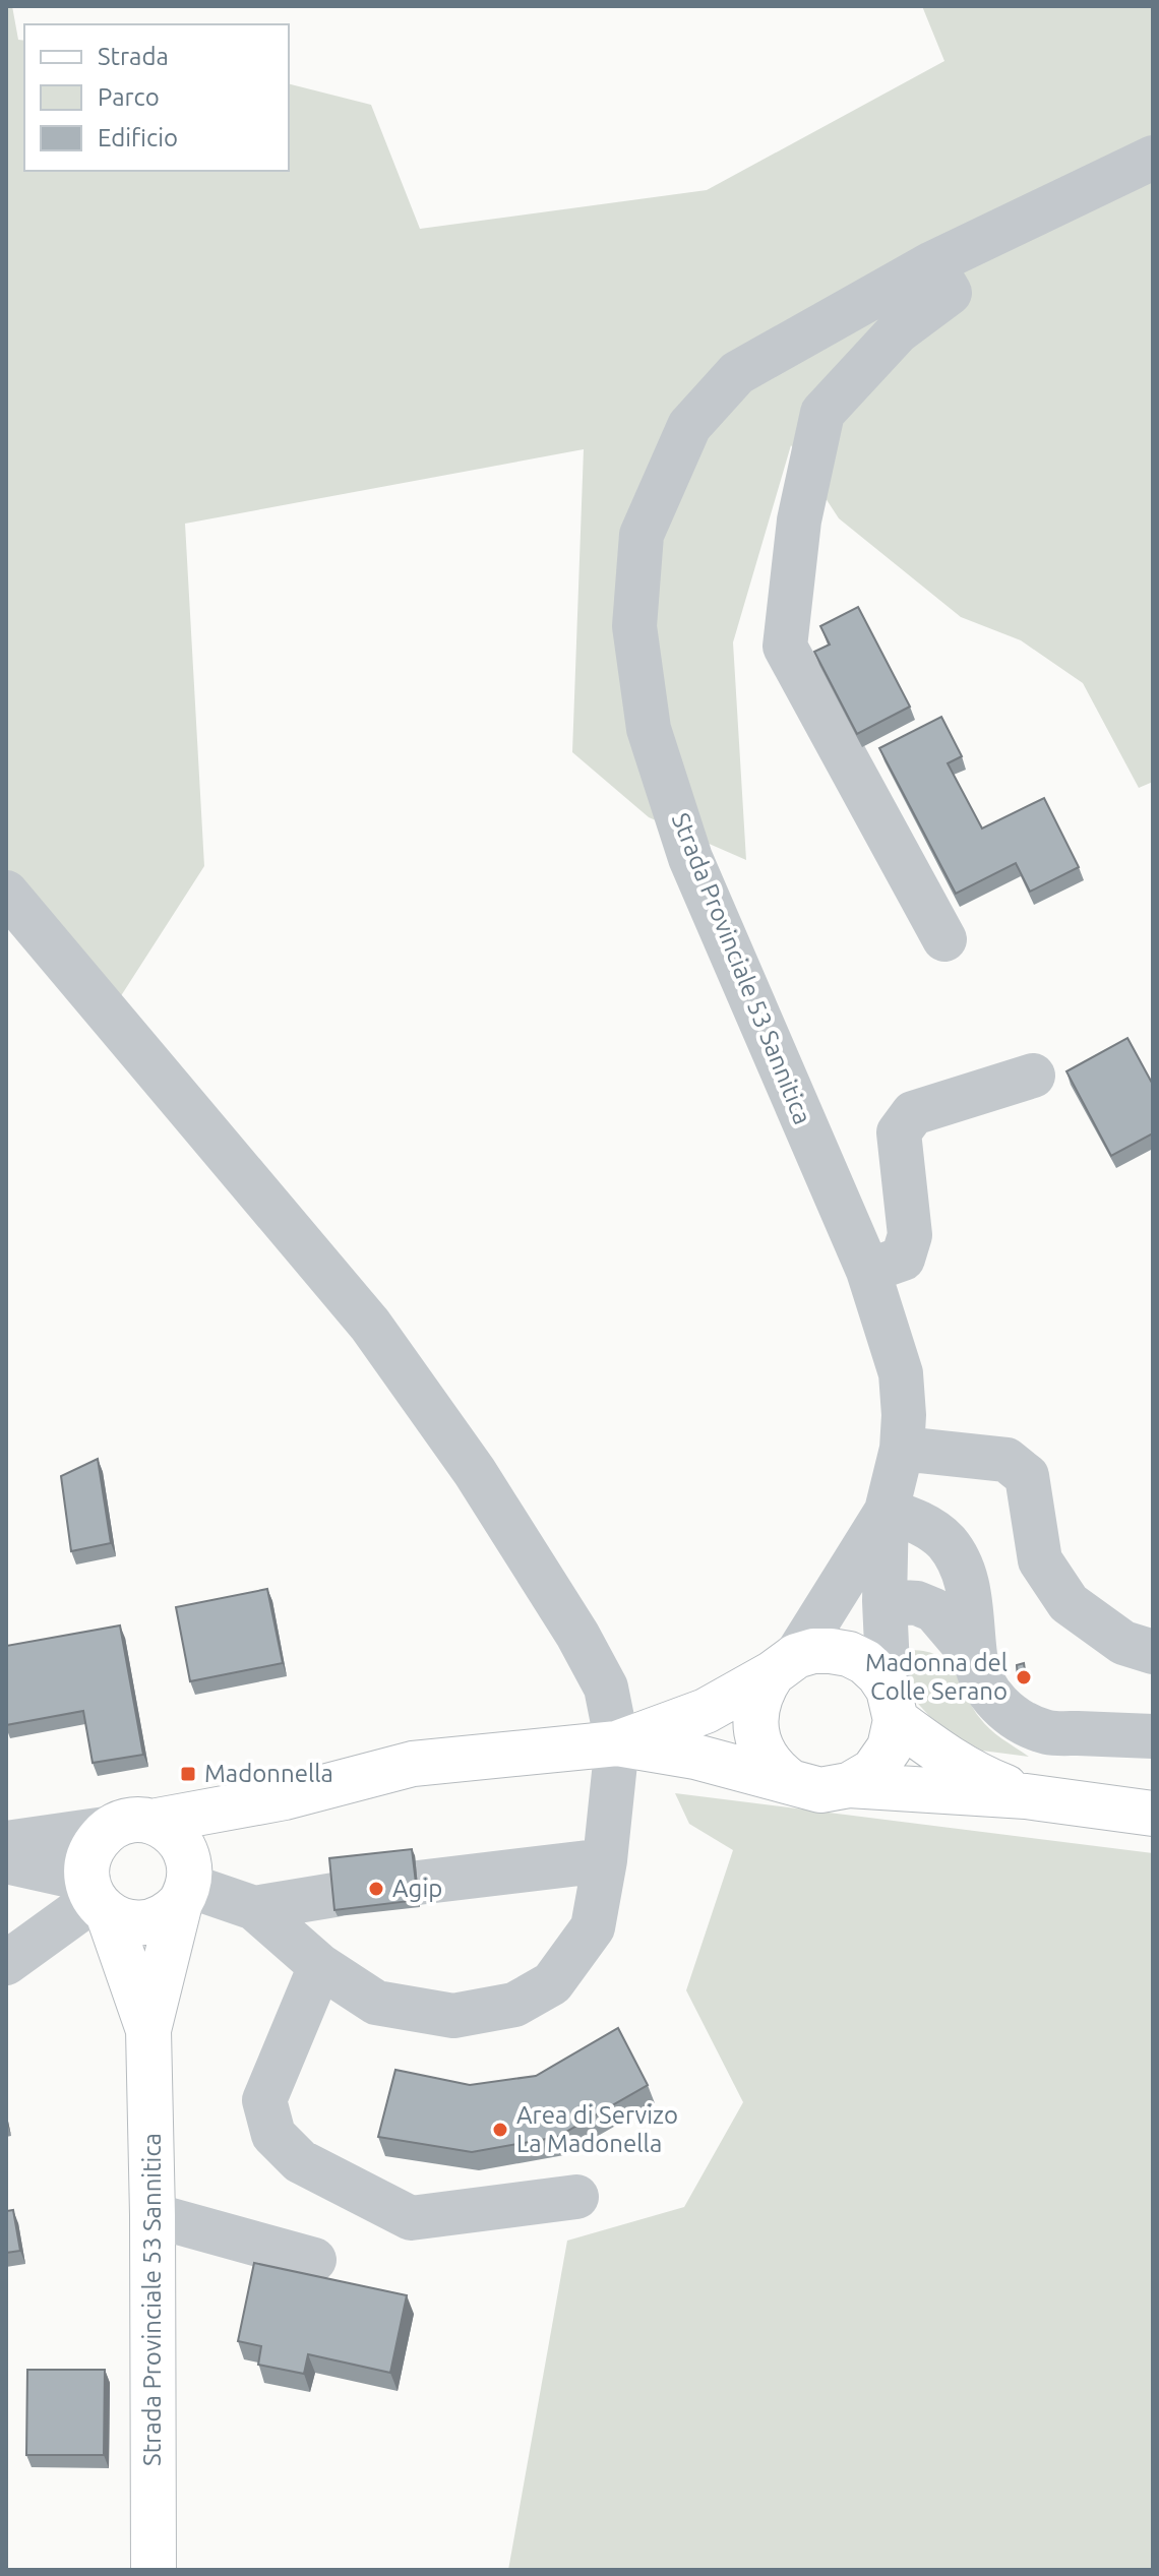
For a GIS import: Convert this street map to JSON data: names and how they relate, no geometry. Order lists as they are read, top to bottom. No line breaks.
{"streets":{"main road":["Strada Provinciale 53 Sannitica"]},"places":{"other":["Madonna del Colle Serano","Agip","Area di Servizo La Madonella"],"transit":["Madonnella"]},"legend":["Strada","Parco","Edificio"]}
